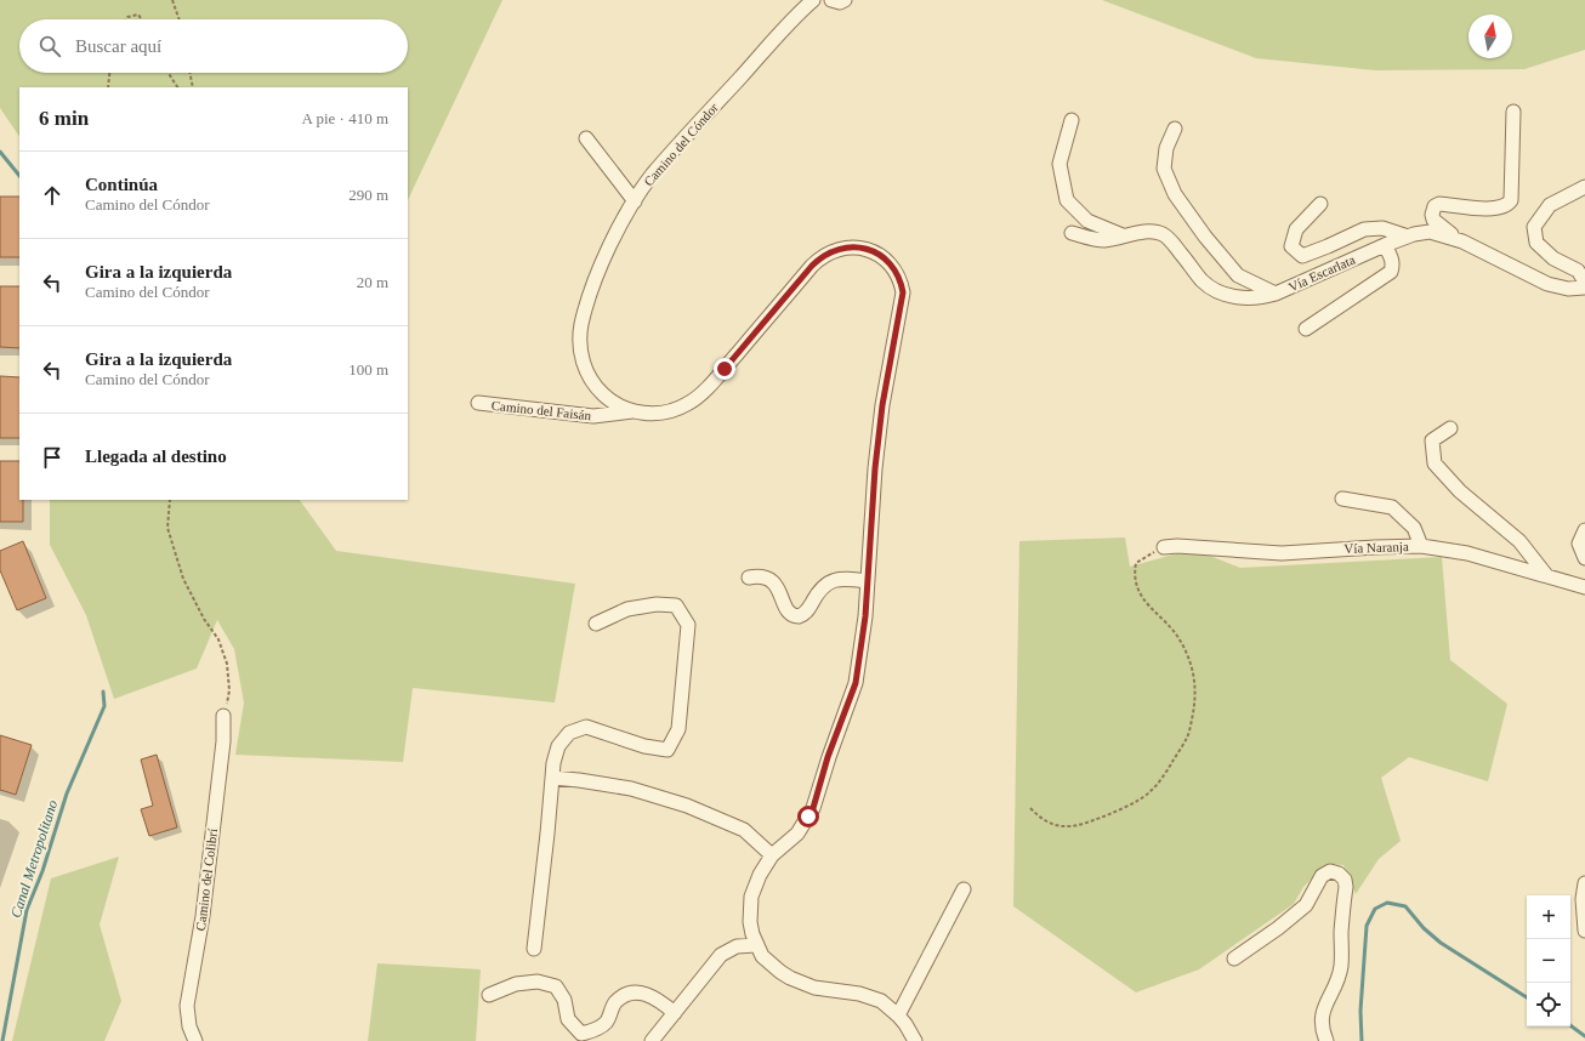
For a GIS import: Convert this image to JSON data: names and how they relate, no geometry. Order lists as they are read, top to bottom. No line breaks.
{"streets":{"street":["Camino del Cóndor","Vía Escarlata","Camino del Faisán","Vía Naranja","Camino del Colibrí"]},"crossings":[["Camino del Cóndor","Camino del Faisán"]],"water":["Canal Metropolitano"],"north":"top","page":{"search":"Buscar aquí","heading":["6 min","A pie · 410 m"],"list":[["Continúa","Camino del Cóndor","290 m"],["Gira a la izquierda","Camino del Cóndor","20 m"],["Gira a la izquierda","Camino del Cóndor","100 m"],"Llegada al destino"],"map_buttons":["+","−"]}}
